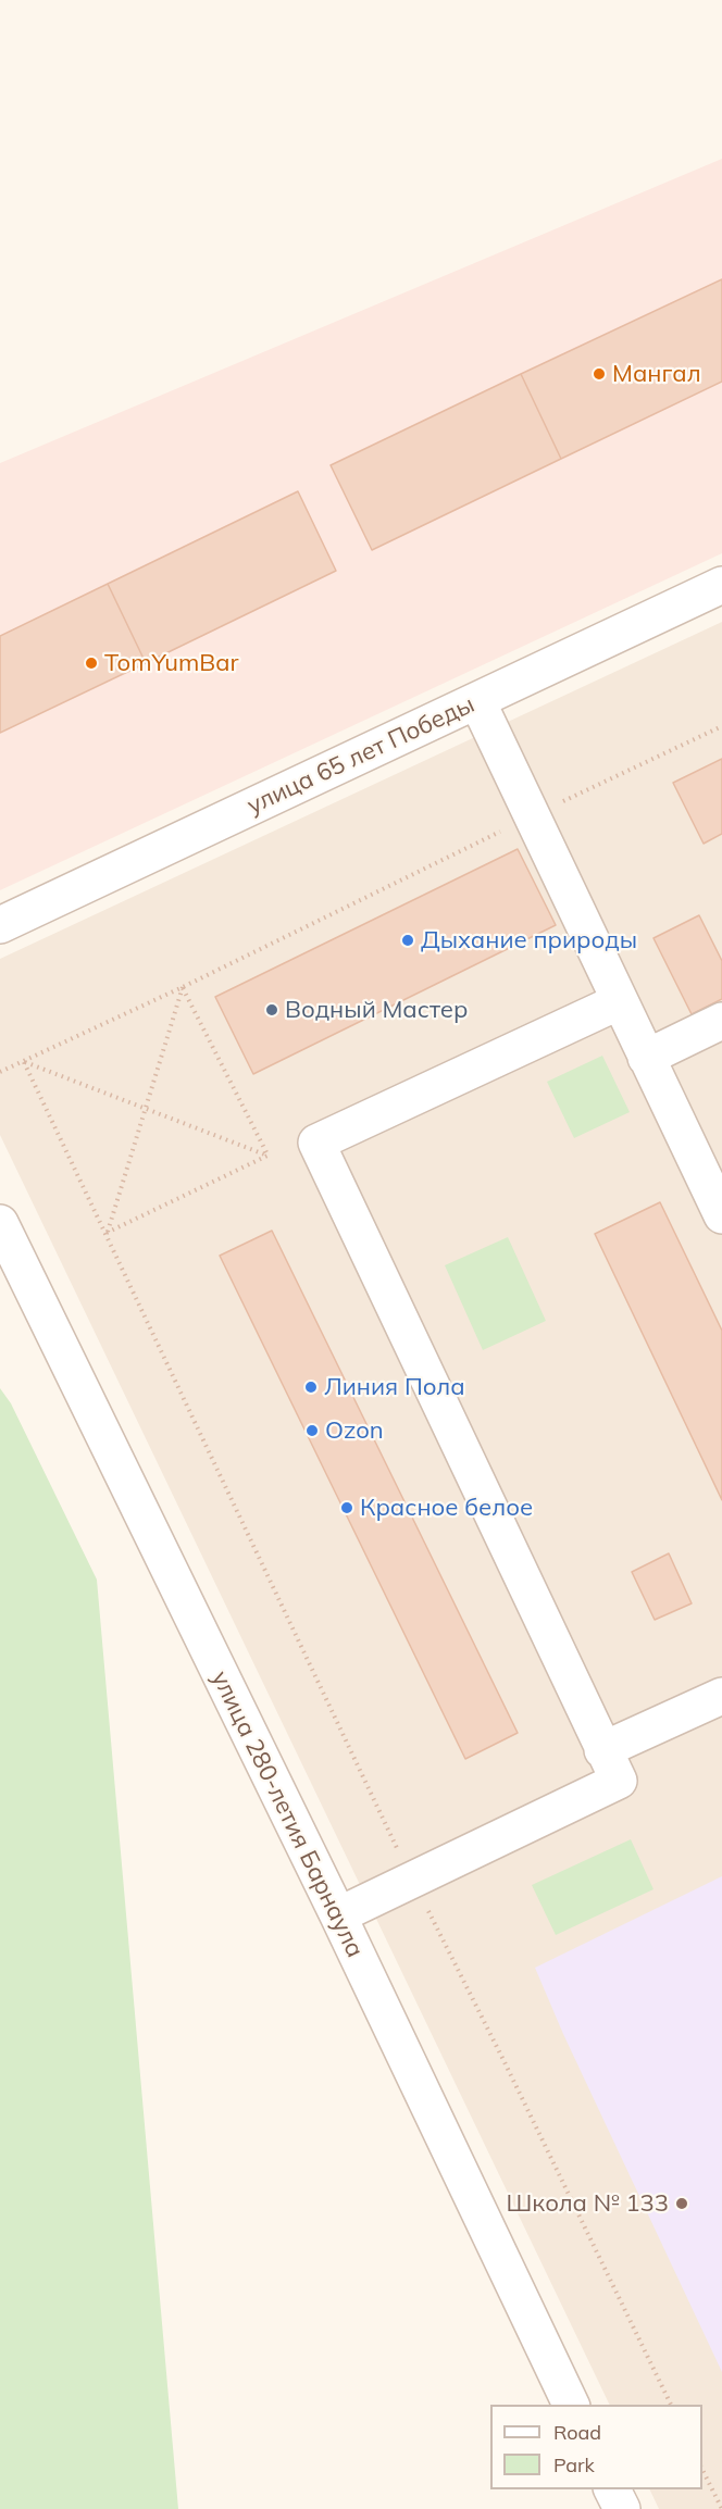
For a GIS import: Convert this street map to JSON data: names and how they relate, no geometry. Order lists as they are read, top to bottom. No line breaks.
{"streets":{"street":["улица 65 лет Победы","улица 280-летия Барнаула"]},"places":["Мангал","TomYumBar","Дыхание природы","Водный Мастер","Линия Пола","Ozon","Красное белое","Школа № 133"],"legend":["Road","Park"]}
